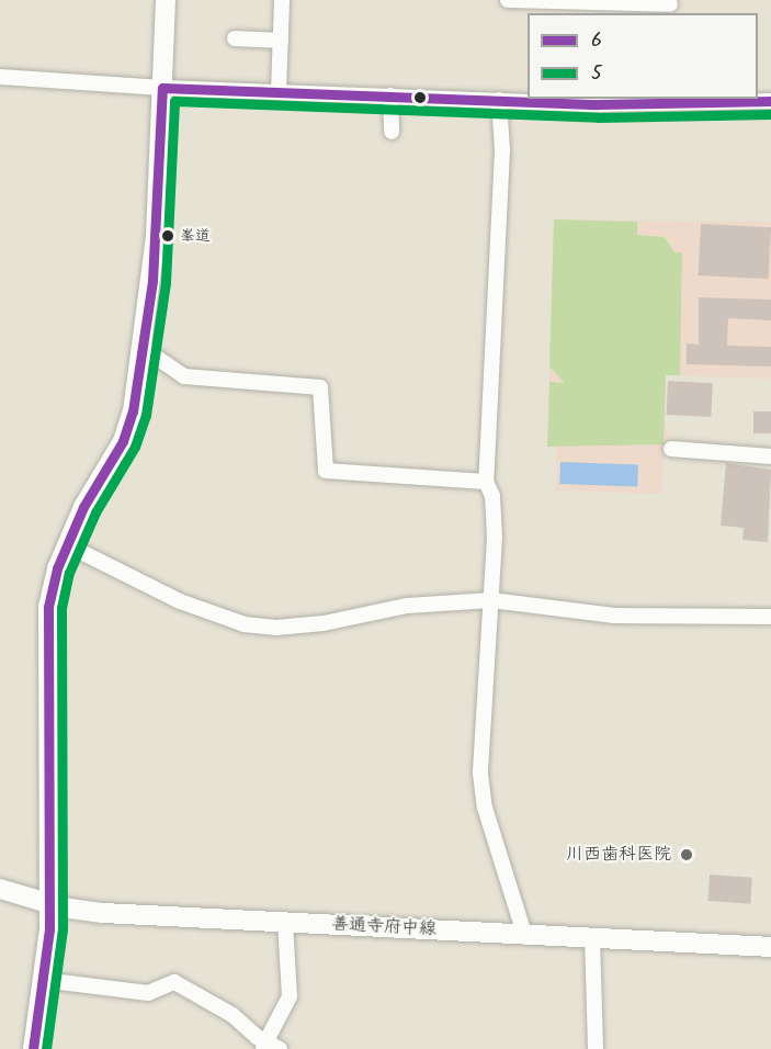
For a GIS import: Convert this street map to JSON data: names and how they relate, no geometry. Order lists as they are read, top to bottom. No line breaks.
{"streets":{"main road":["善通寺府中線"]},"places":["峯道","川西歯科医院"],"lines":["transit line 6","transit line 5"],"legend":["6","5"]}
